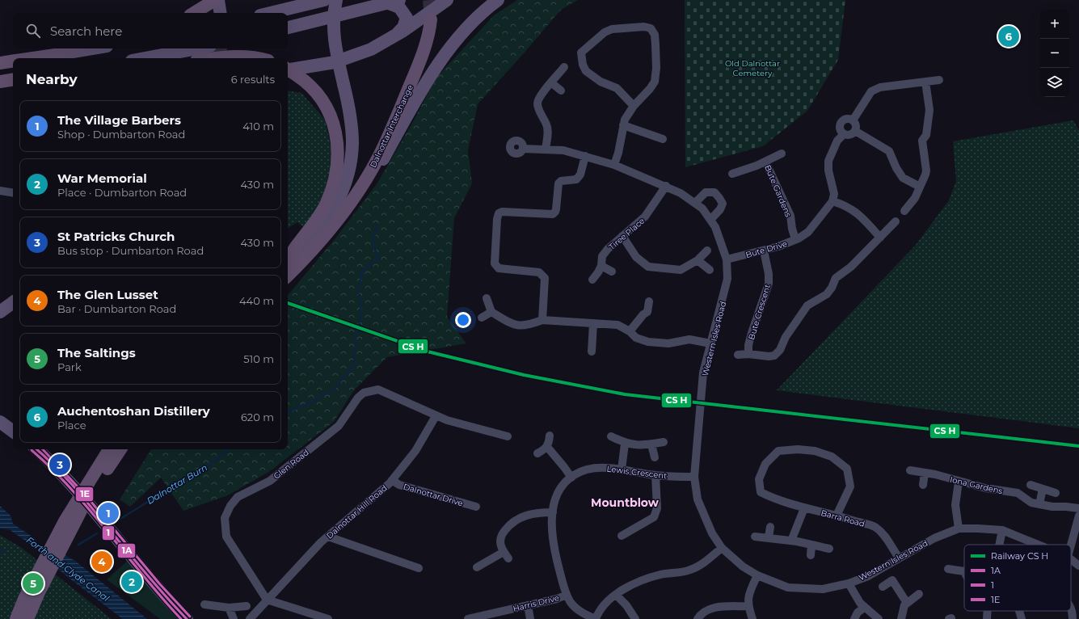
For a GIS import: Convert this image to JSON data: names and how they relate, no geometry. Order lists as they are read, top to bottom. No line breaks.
{"streets":{"highway":["Dalnottar Interchange"],"street":["Bute Gardens","Tiree Place","Bute Drive","Bute Crescent","Western Isles Road","Glen Road","Lewis Crescent","Iona Gardens","Dalnottar Drive","Dalnottar Hill Road","Barra Road","Harris Drive"]},"crossings":[["Bute Gardens","Bute Drive"],["Tiree Place","Western Isles Road"],["Bute Drive","Bute Crescent"],["Bute Drive","Western Isles Road"],["Western Isles Road","Lewis Crescent"],["Western Isles Road","Barra Road"],["Glen Road","Dalnottar Hill Road"],["Lewis Crescent","Harris Drive"],["Dalnottar Drive","Dalnottar Hill Road"]],"districts":["Mountblow"],"water":["Dalnottar Burn","Forth and Clyde Canal"],"parks":["Old Dalnottar Cemetery"],"lines":["transit line 1A","transit line 1E","transit line 1"],"legend":["Railway CS H","1A","1","1E"],"page":{"map_buttons":["+","−"],"search":"Search here","pins":["6","3","1","4","2","5"],"heading":["Nearby","6 results"],"list":[{"mark":"1","name":"The Village Barbers","note":"Shop · Dumbarton Road","value":"410 m"},{"mark":"2","name":"War Memorial","note":"Place · Dumbarton Road","value":"430 m"},{"mark":"3","name":"St Patricks Church","note":"Bus stop · Dumbarton Road","value":"430 m"},{"mark":"4","name":"The Glen Lusset","note":"Bar · Dumbarton Road","value":"440 m"},{"mark":"5","name":"The Saltings","note":"Park","value":"510 m"},{"mark":"6","name":"Auchentoshan Distillery","note":"Place","value":"620 m"}]}}
